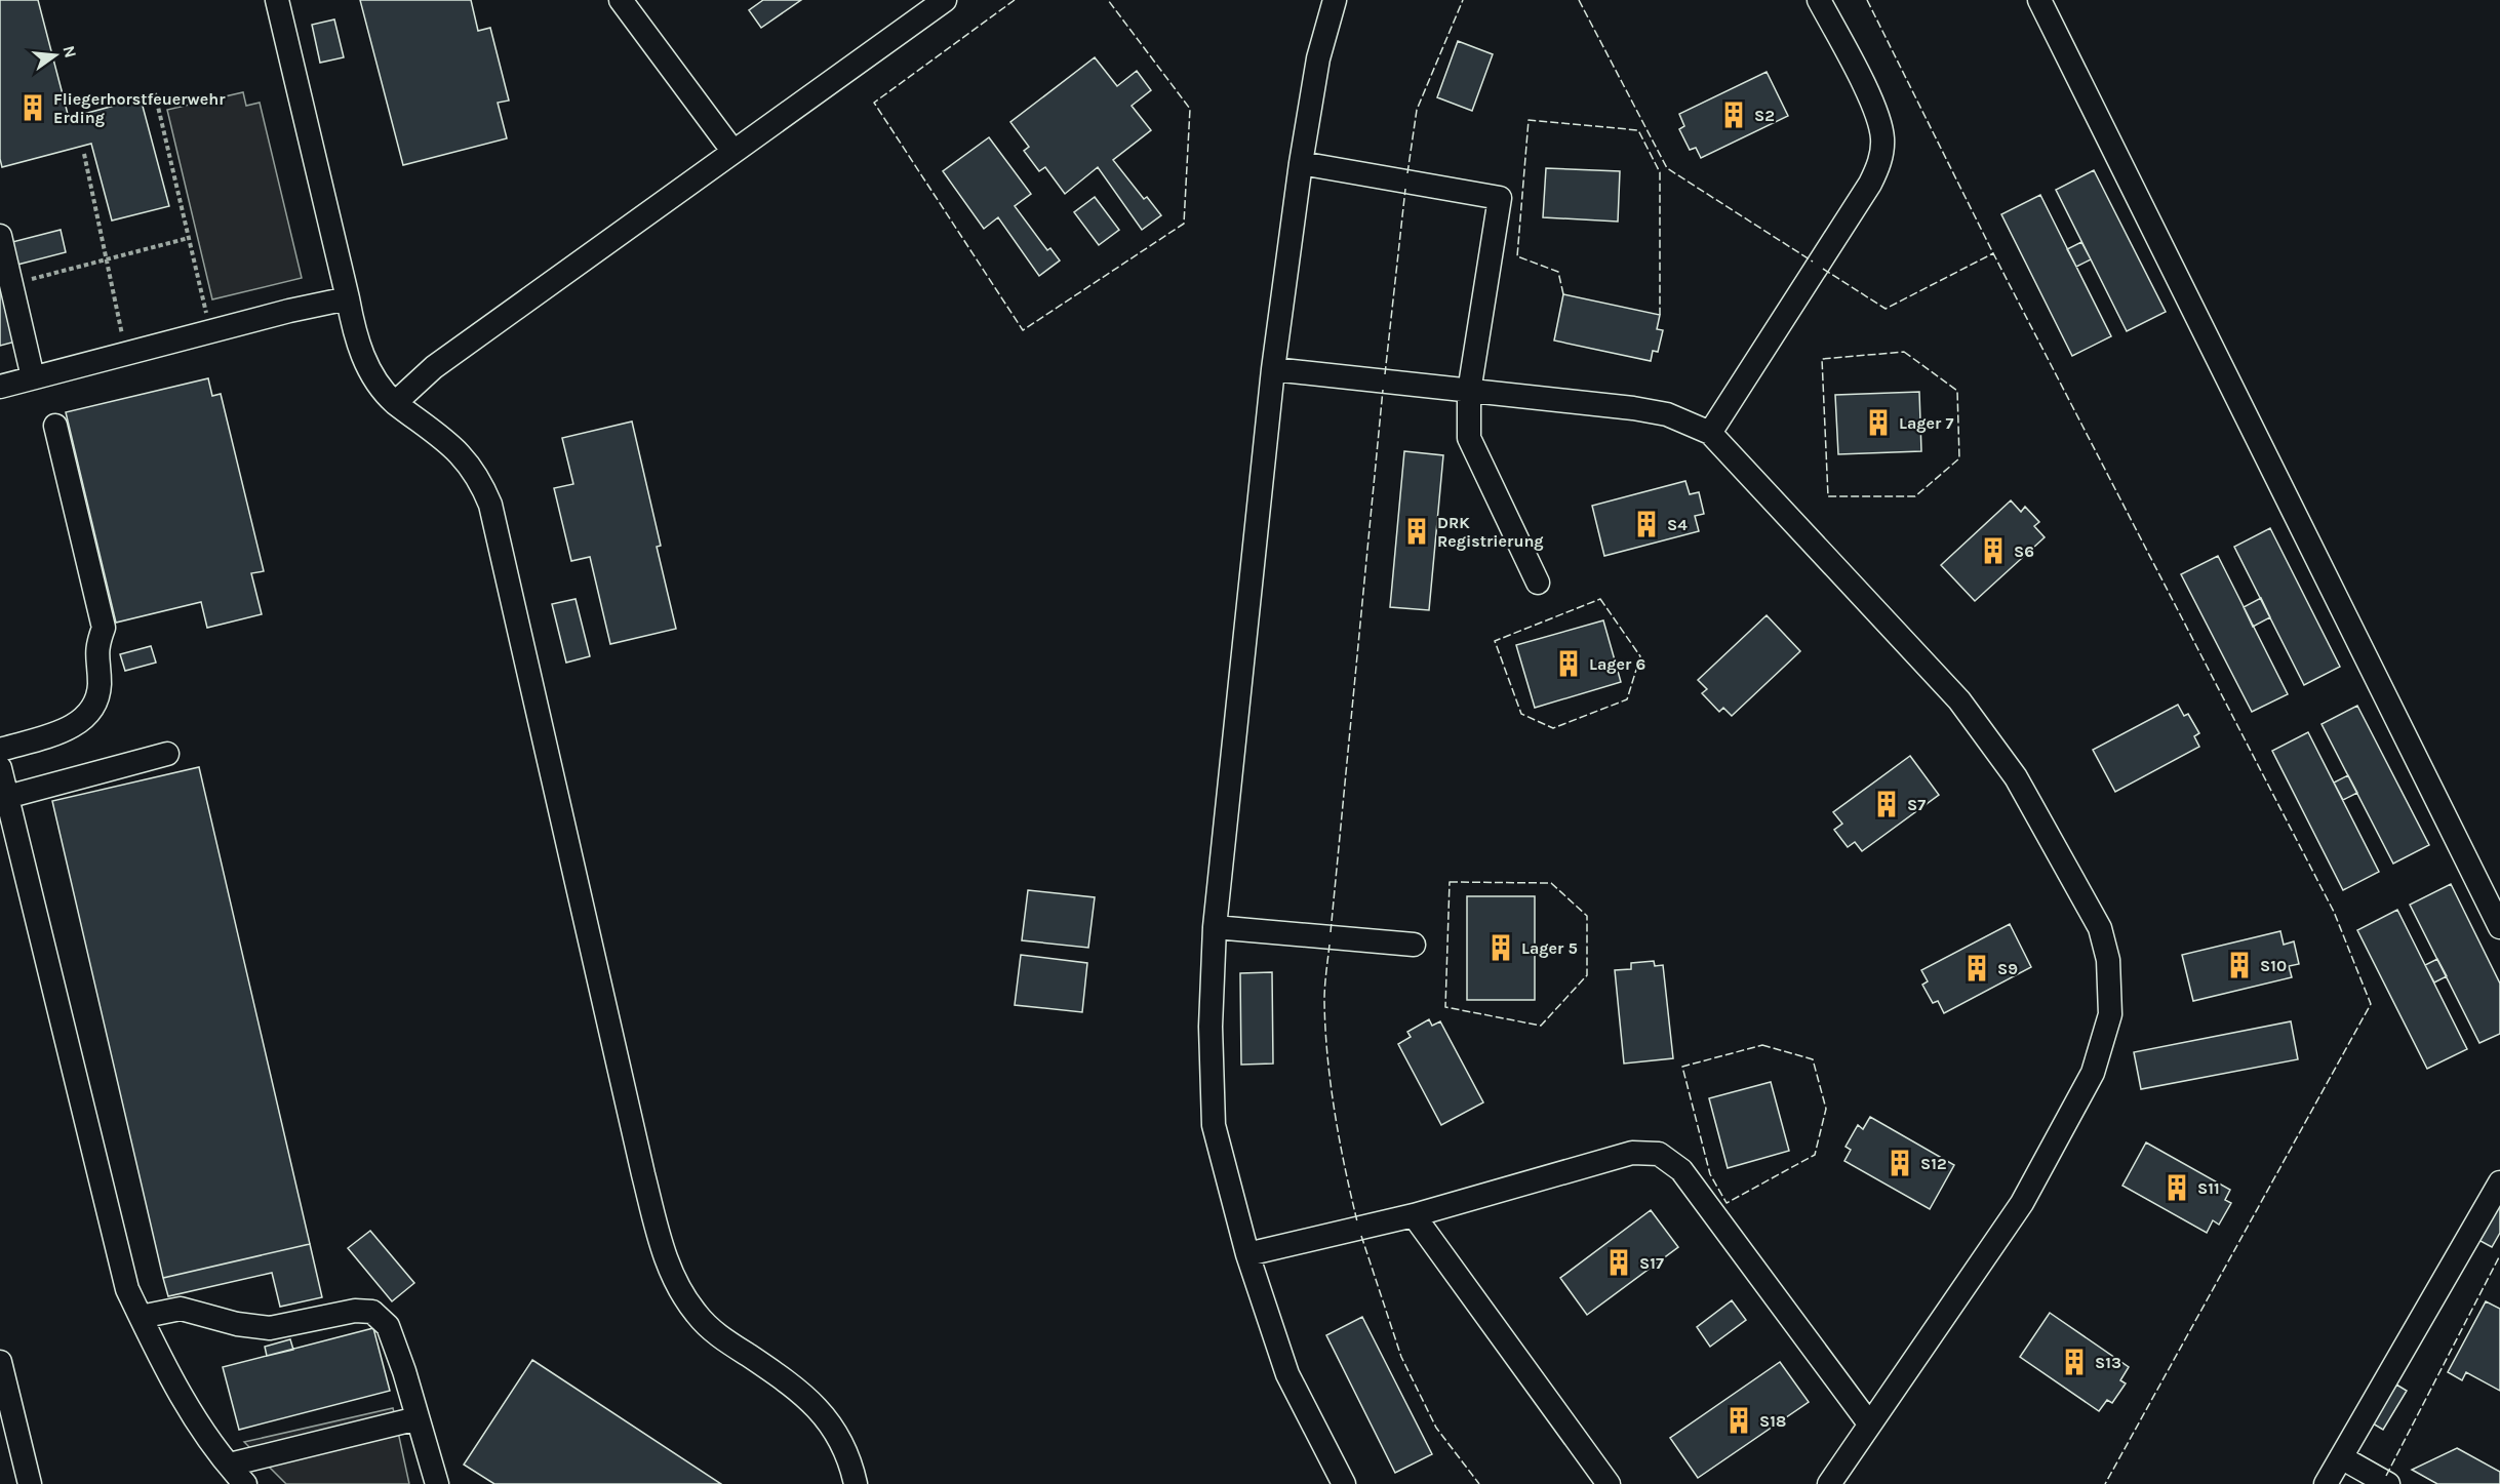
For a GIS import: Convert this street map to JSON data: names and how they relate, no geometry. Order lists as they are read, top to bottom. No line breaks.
{"places":{"building":["Fliegerhorstfeuerwehr Erding","S2","Lager 7","S4","DRK Registrierung","S6","Lager 6","S7","Lager 5","S10","S9","S12","S11","S17","S13","S18"]},"north":"right"}
